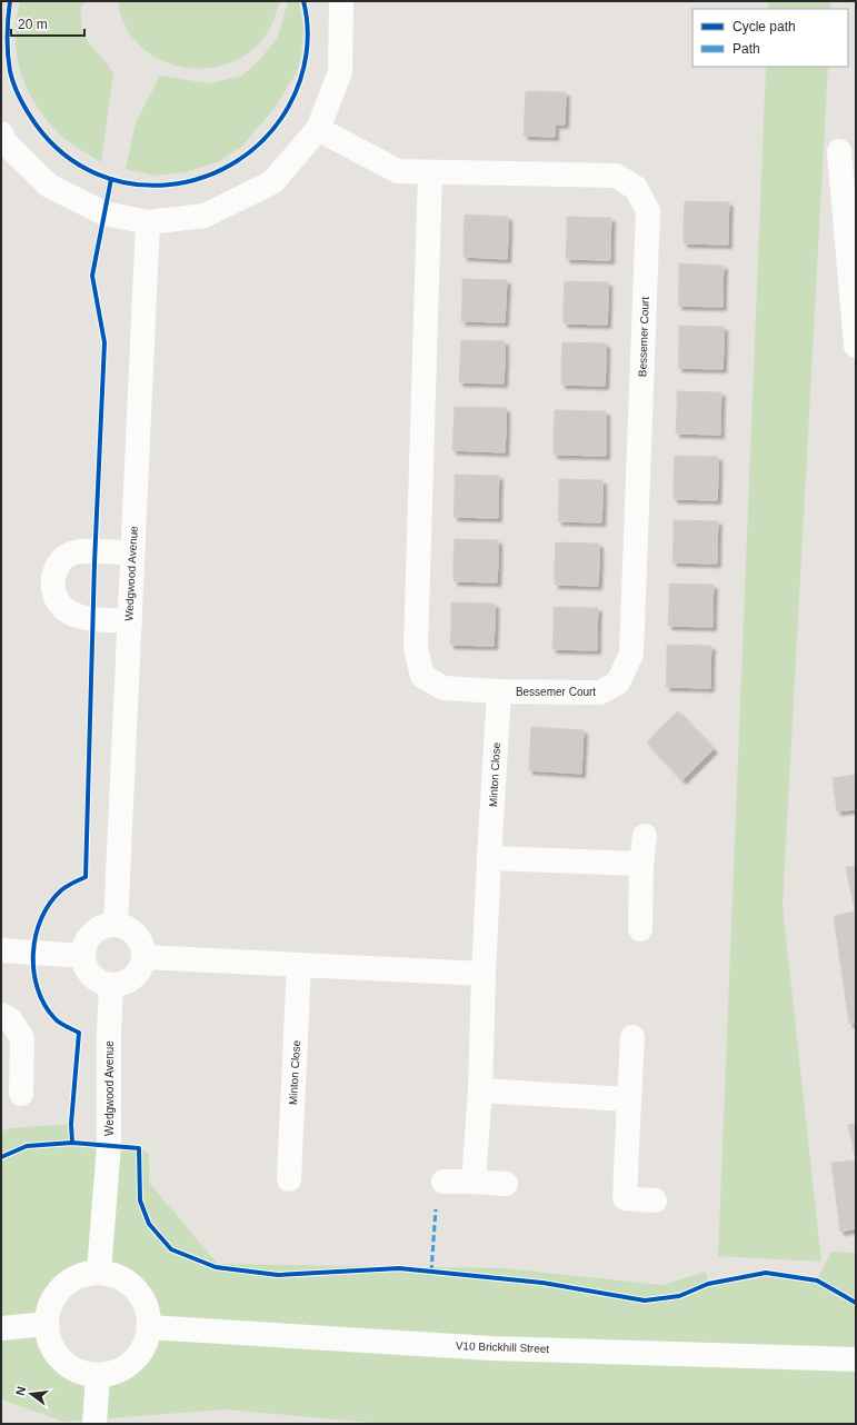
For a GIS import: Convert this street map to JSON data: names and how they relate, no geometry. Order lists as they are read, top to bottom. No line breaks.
{"streets":{"street":["Bessemer Court","Wedgwood Avenue","Minton Close","V10 Brickhill Street"]},"crossings":[["Bessemer Court","Minton Close"],["Wedgwood Avenue","V10 Brickhill Street"]],"legend":["Cycle path","Path"],"scale_bar":"20 m","north":"left"}
